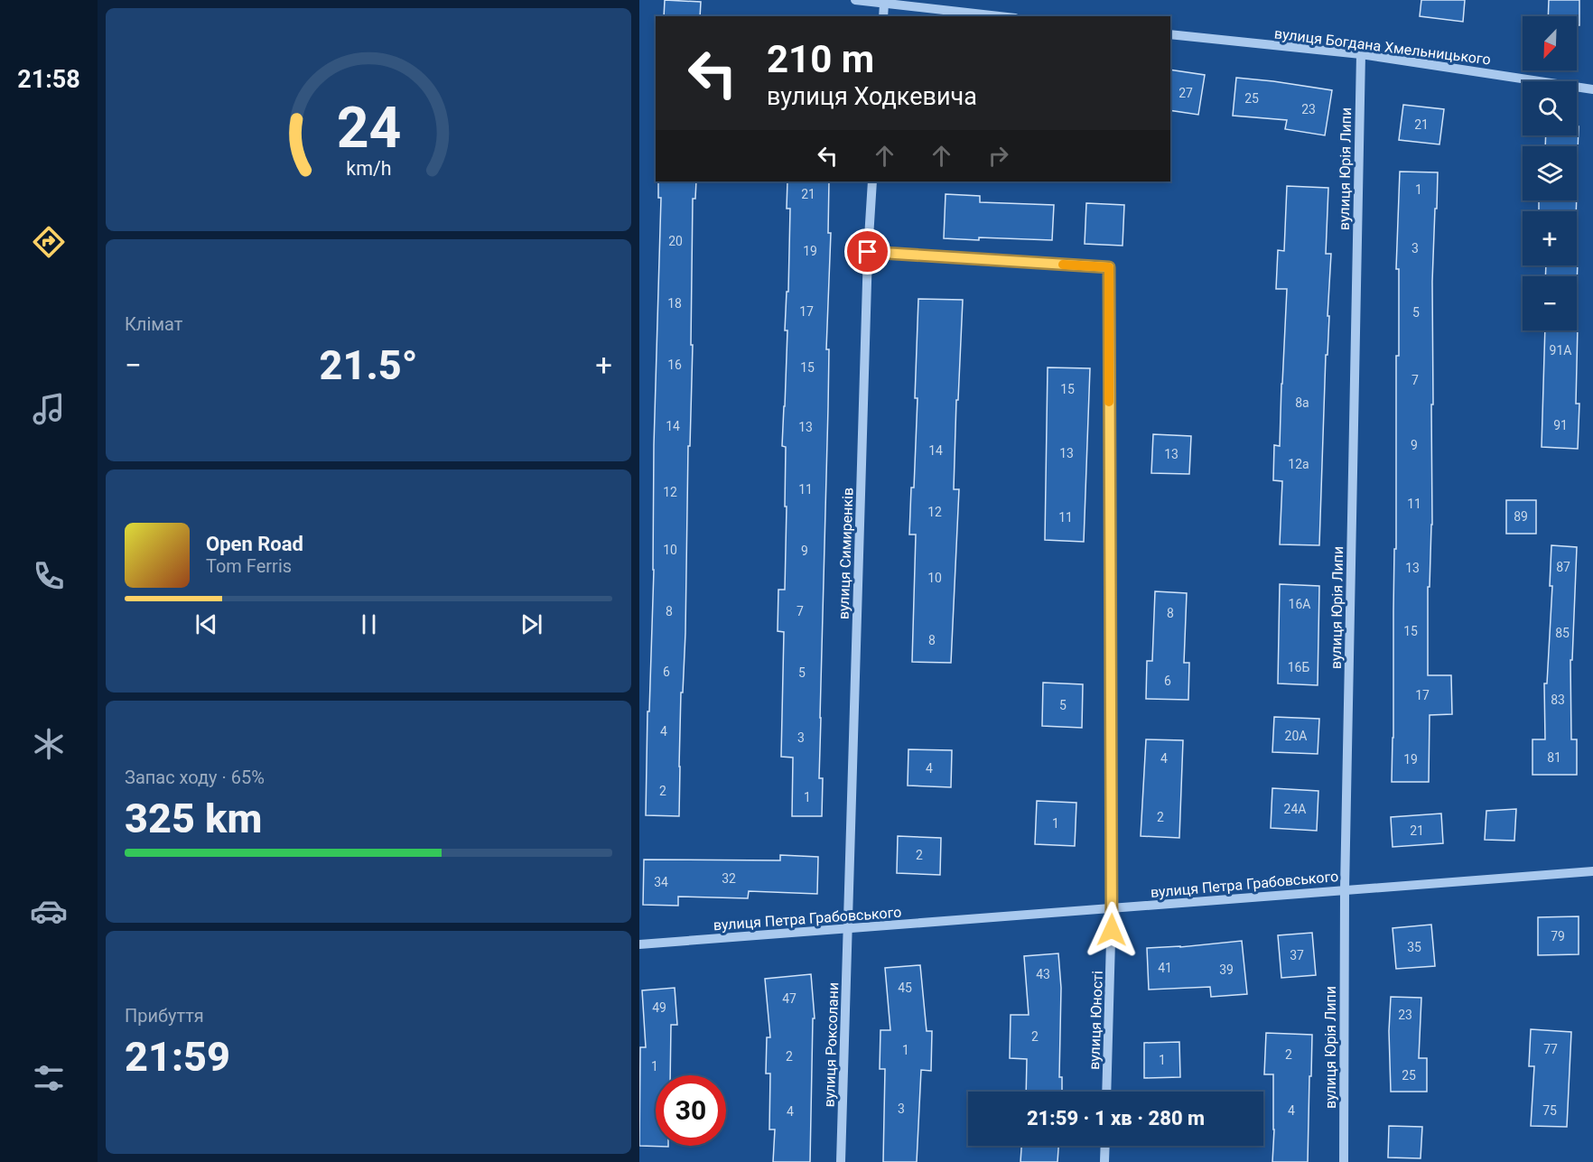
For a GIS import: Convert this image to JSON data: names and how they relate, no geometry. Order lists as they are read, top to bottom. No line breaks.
{"streets":{"street":["вулиця Богдана Хмельницького","вулиця Юрія Липи","вулиця Симиренків","вулиця Петра Грабовського","вулиця Юності","вулиця Роксолани"]},"crossings":[["вулиця Богдана Хмельницького","вулиця Юрія Липи"],["вулиця Юрія Липи","вулиця Петра Грабовського"],["вулиця Симиренків","вулиця Петра Грабовського"],["вулиця Симиренків","вулиця Юності"],["вулиця Симиренків","вулиця Роксолани"],["вулиця Петра Грабовського","вулиця Юності"],["вулиця Петра Грабовського","вулиця Роксолани"]],"house_numbers":["27","25","23","21","1","21","20","3","19","18","17","5","91А","16","15","7","15","8а","91","14","13","9","14","13","13","12а","11","12","11","12","89","11","10","9","87","13","10","16А","8","7","8","15","85","8","16Б","6","5","6","17","83","5","4","20А","3","81","4","19","4","2","1","24А","2","1","21","2","32","34","79","35","37","41","39","43","45","47","49","23","2","77","1","2","2","1","1","25","3","4","75","4"],"north":"bottom left","page":{"tabs":"21:58","map_buttons":["+","−"],"turn":["210 m","вулиця Ходкевича"],"tile":["Клімат",["Запас ходу · 65%","325 km"],["Прибуття","21:59"]],"heat":["−","21.5°","+"],"song":["Open Road","Tom Ferris"],"limit":"30","trip":"21:59 · 1 хв · 280 m","gauge":["24","km/h"]}}
